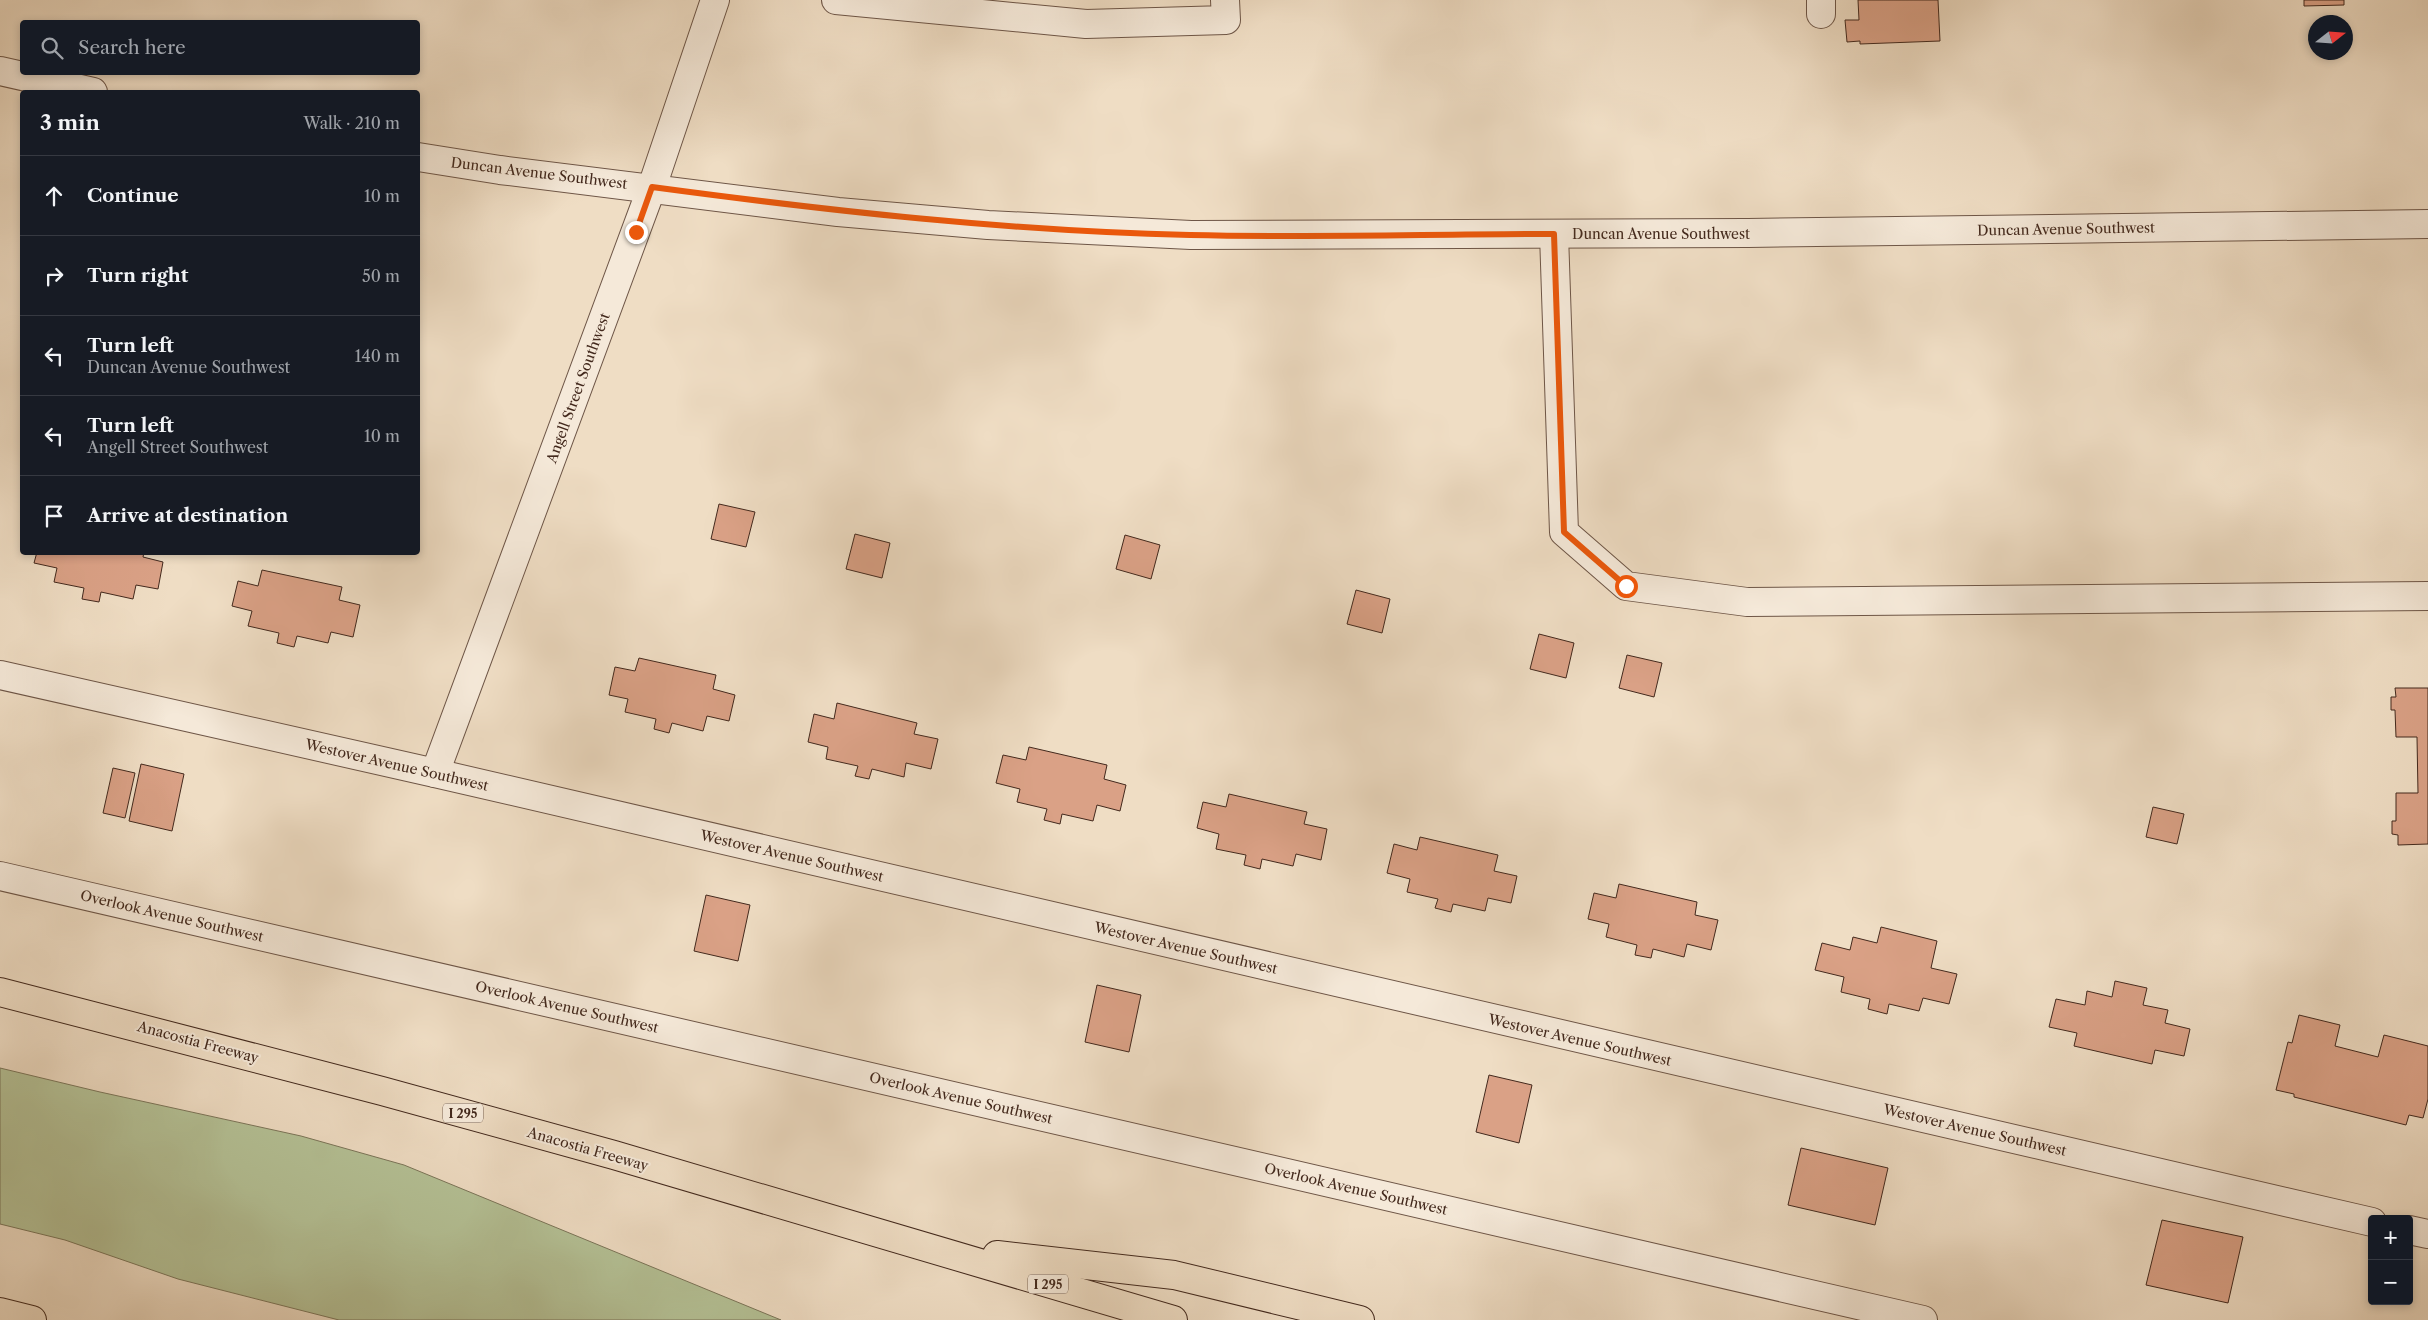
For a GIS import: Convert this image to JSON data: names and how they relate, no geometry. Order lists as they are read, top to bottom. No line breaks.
{"streets":{"highway":["Anacostia Freeway","I 295"],"street":["Duncan Avenue Southwest","Angell Street Southwest","Westover Avenue Southwest","Overlook Avenue Southwest"]},"crossings":[["Duncan Avenue Southwest","Angell Street Southwest"],["Angell Street Southwest","Westover Avenue Southwest"]],"north":"right","page":{"search":"Search here","heading":["3 min","Walk · 210 m"],"list":[["Continue","10 m"],["Turn right","50 m"],["Turn left","Duncan Avenue Southwest","140 m"],["Turn left","Angell Street Southwest","10 m"],"Arrive at destination"],"map_buttons":["+","−"]}}
